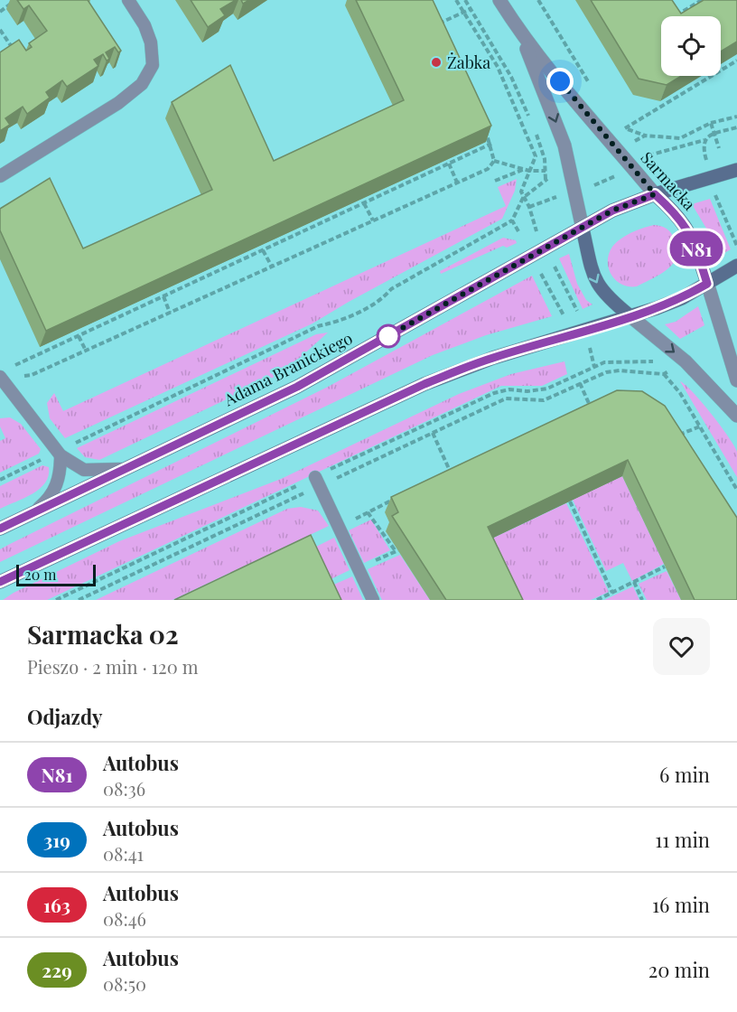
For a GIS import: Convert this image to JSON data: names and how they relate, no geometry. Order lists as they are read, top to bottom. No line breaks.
{"streets":{"main road":["Sarmacka","Adama Branickiego"]},"crossings":[["Sarmacka","Adama Branickiego"]],"places":["Żabka"],"lines":["bus line N81"],"scale_bar":"20 m","page":{"on_map":"N81","scale":"20 m","heading":[["Sarmacka 02","Pieszo · 2 min · 120 m"],"Odjazdy"],"list":[{"mark":"N81","name":"Autobus","note":"08:36","value":"6 min"},{"mark":"319","name":"Autobus","note":"08:41","value":"11 min"},{"mark":"163","name":"Autobus","note":"08:46","value":"16 min"},{"mark":"229","name":"Autobus","note":"08:50","value":"20 min"}]}}
